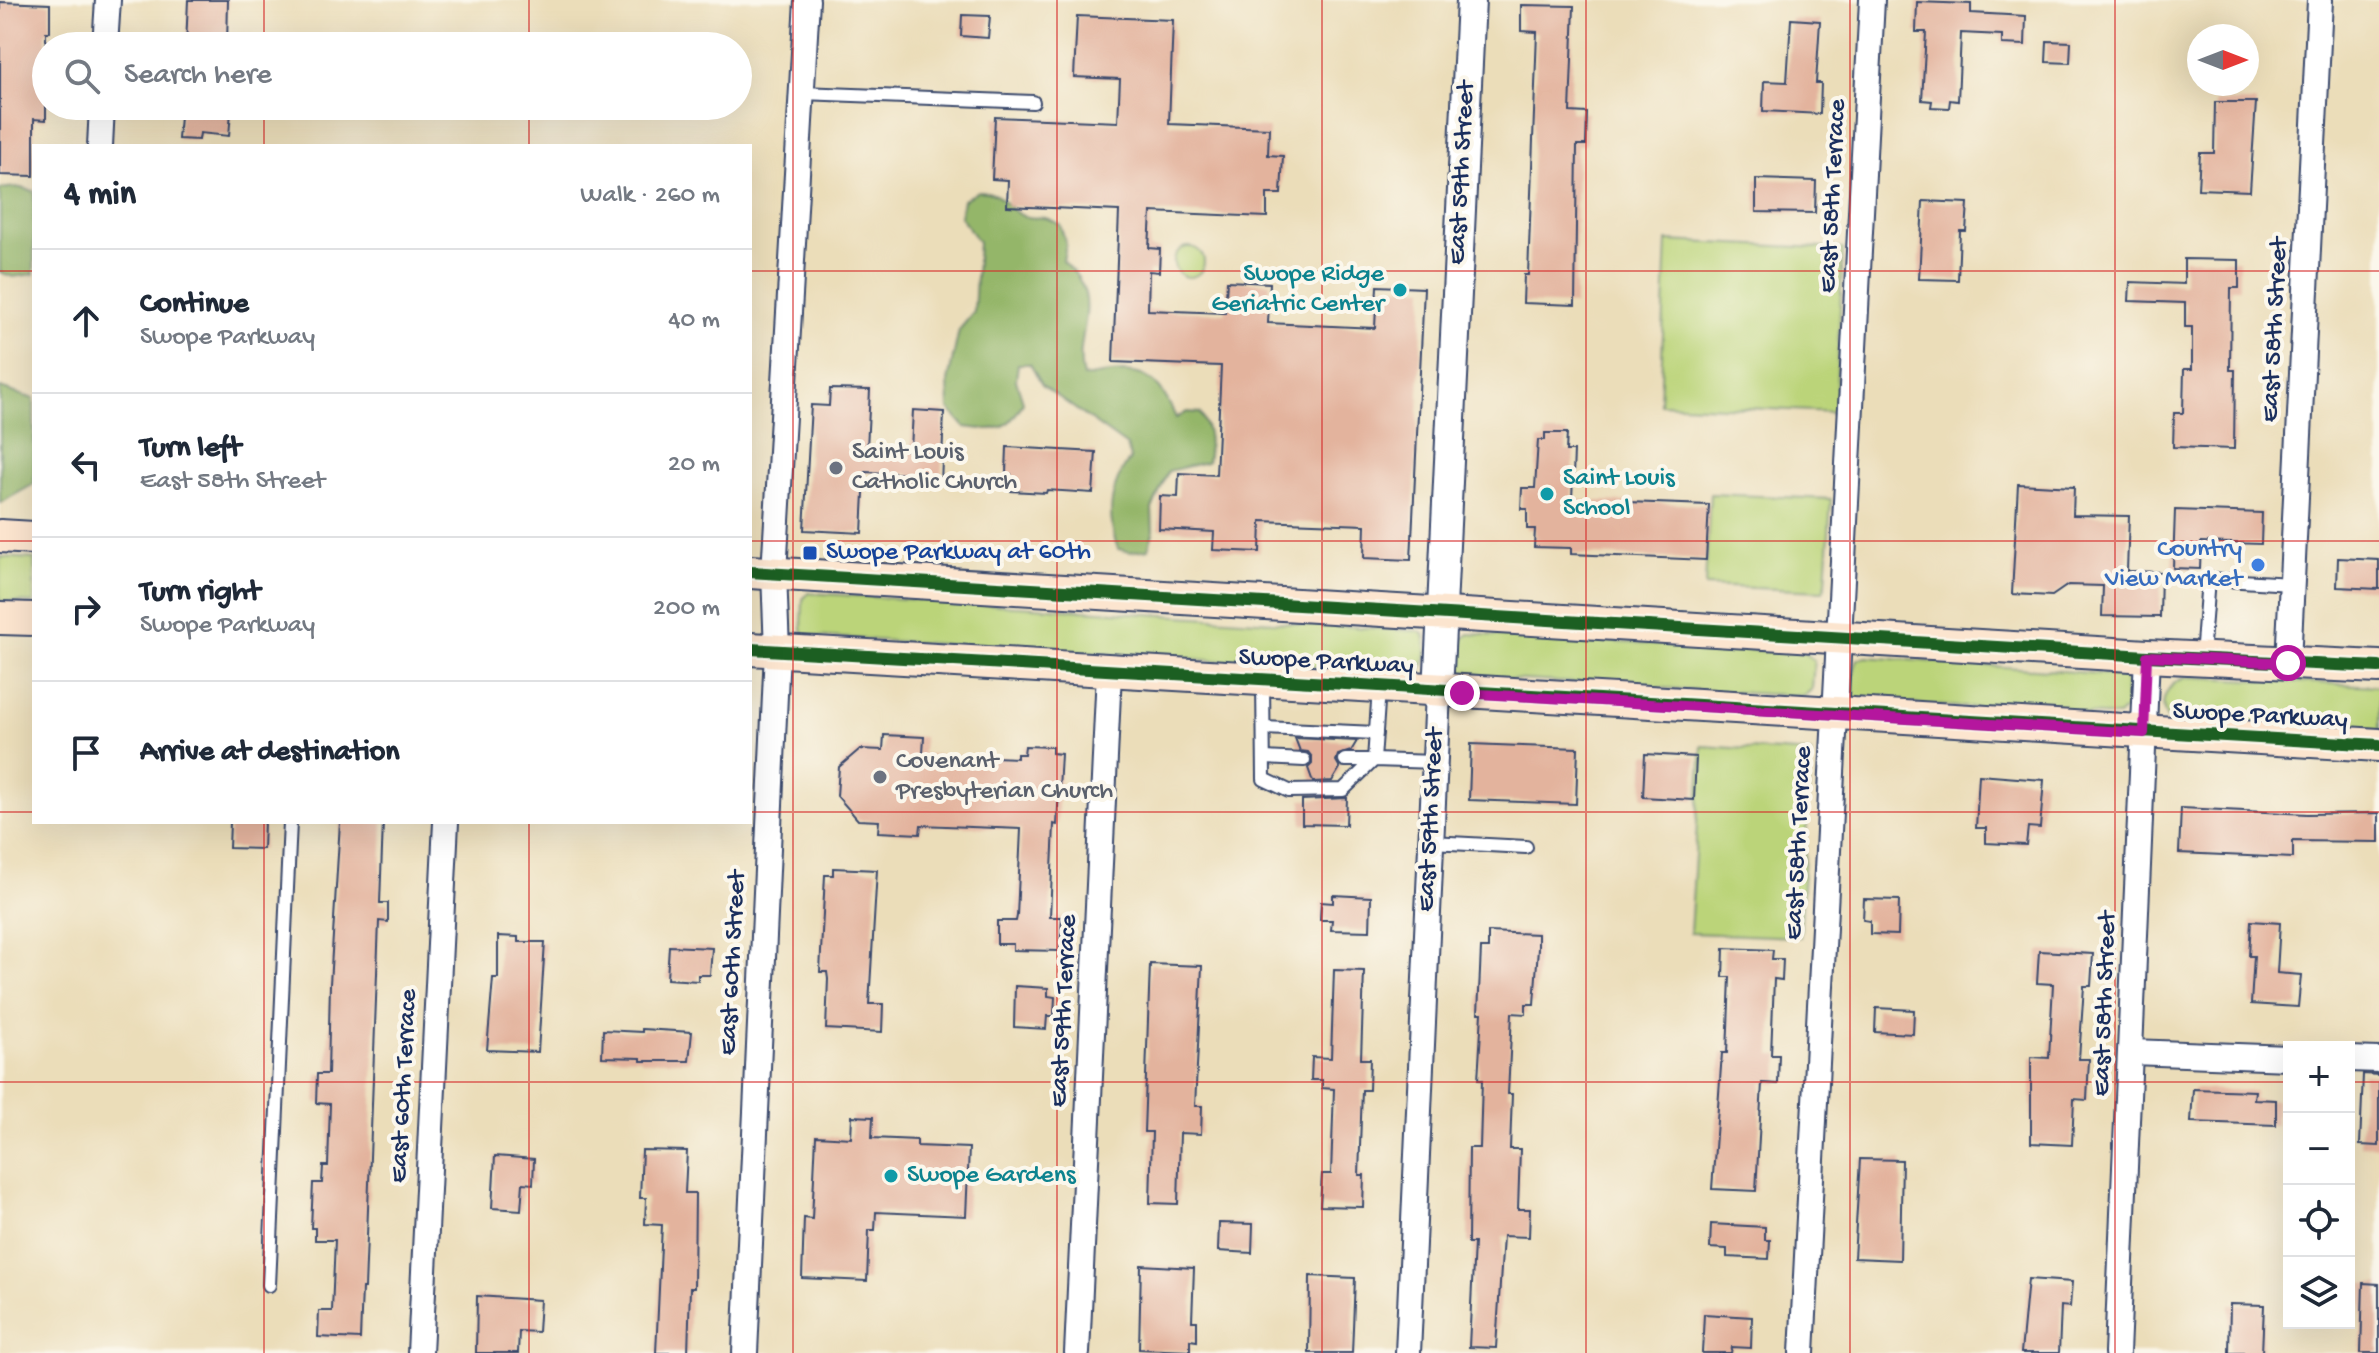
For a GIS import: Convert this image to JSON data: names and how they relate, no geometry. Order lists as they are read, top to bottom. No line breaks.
{"streets":{"main road":["Swope Parkway"],"street":["East 59th Street","East 58th Terrace","East 58th Street","East 60th Street","East 59th Terrace","East 60th Terrace"]},"crossings":[["East 59th Street","Swope Parkway"],["East 58th Terrace","Swope Parkway"],["East 58th Street","Swope Parkway"],["Swope Parkway","East 60th Street"],["Swope Parkway","East 59th Terrace"]],"places":{"other":["Swope Ridge Geriatric Center","Saint Louis Catholic Church","Saint Louis School","Country View Market","Covenant Presbyterian Church","Swope Gardens"],"transit":["Swope Parkway at 60th"]},"north":"right","page":{"search":"Search here","heading":["4 min","Walk · 260 m"],"list":[["Continue","Swope Parkway","40 m"],["Turn left","East 58th Street","20 m"],["Turn right","Swope Parkway","200 m"],"Arrive at destination"],"map_buttons":["+","−"]}}
